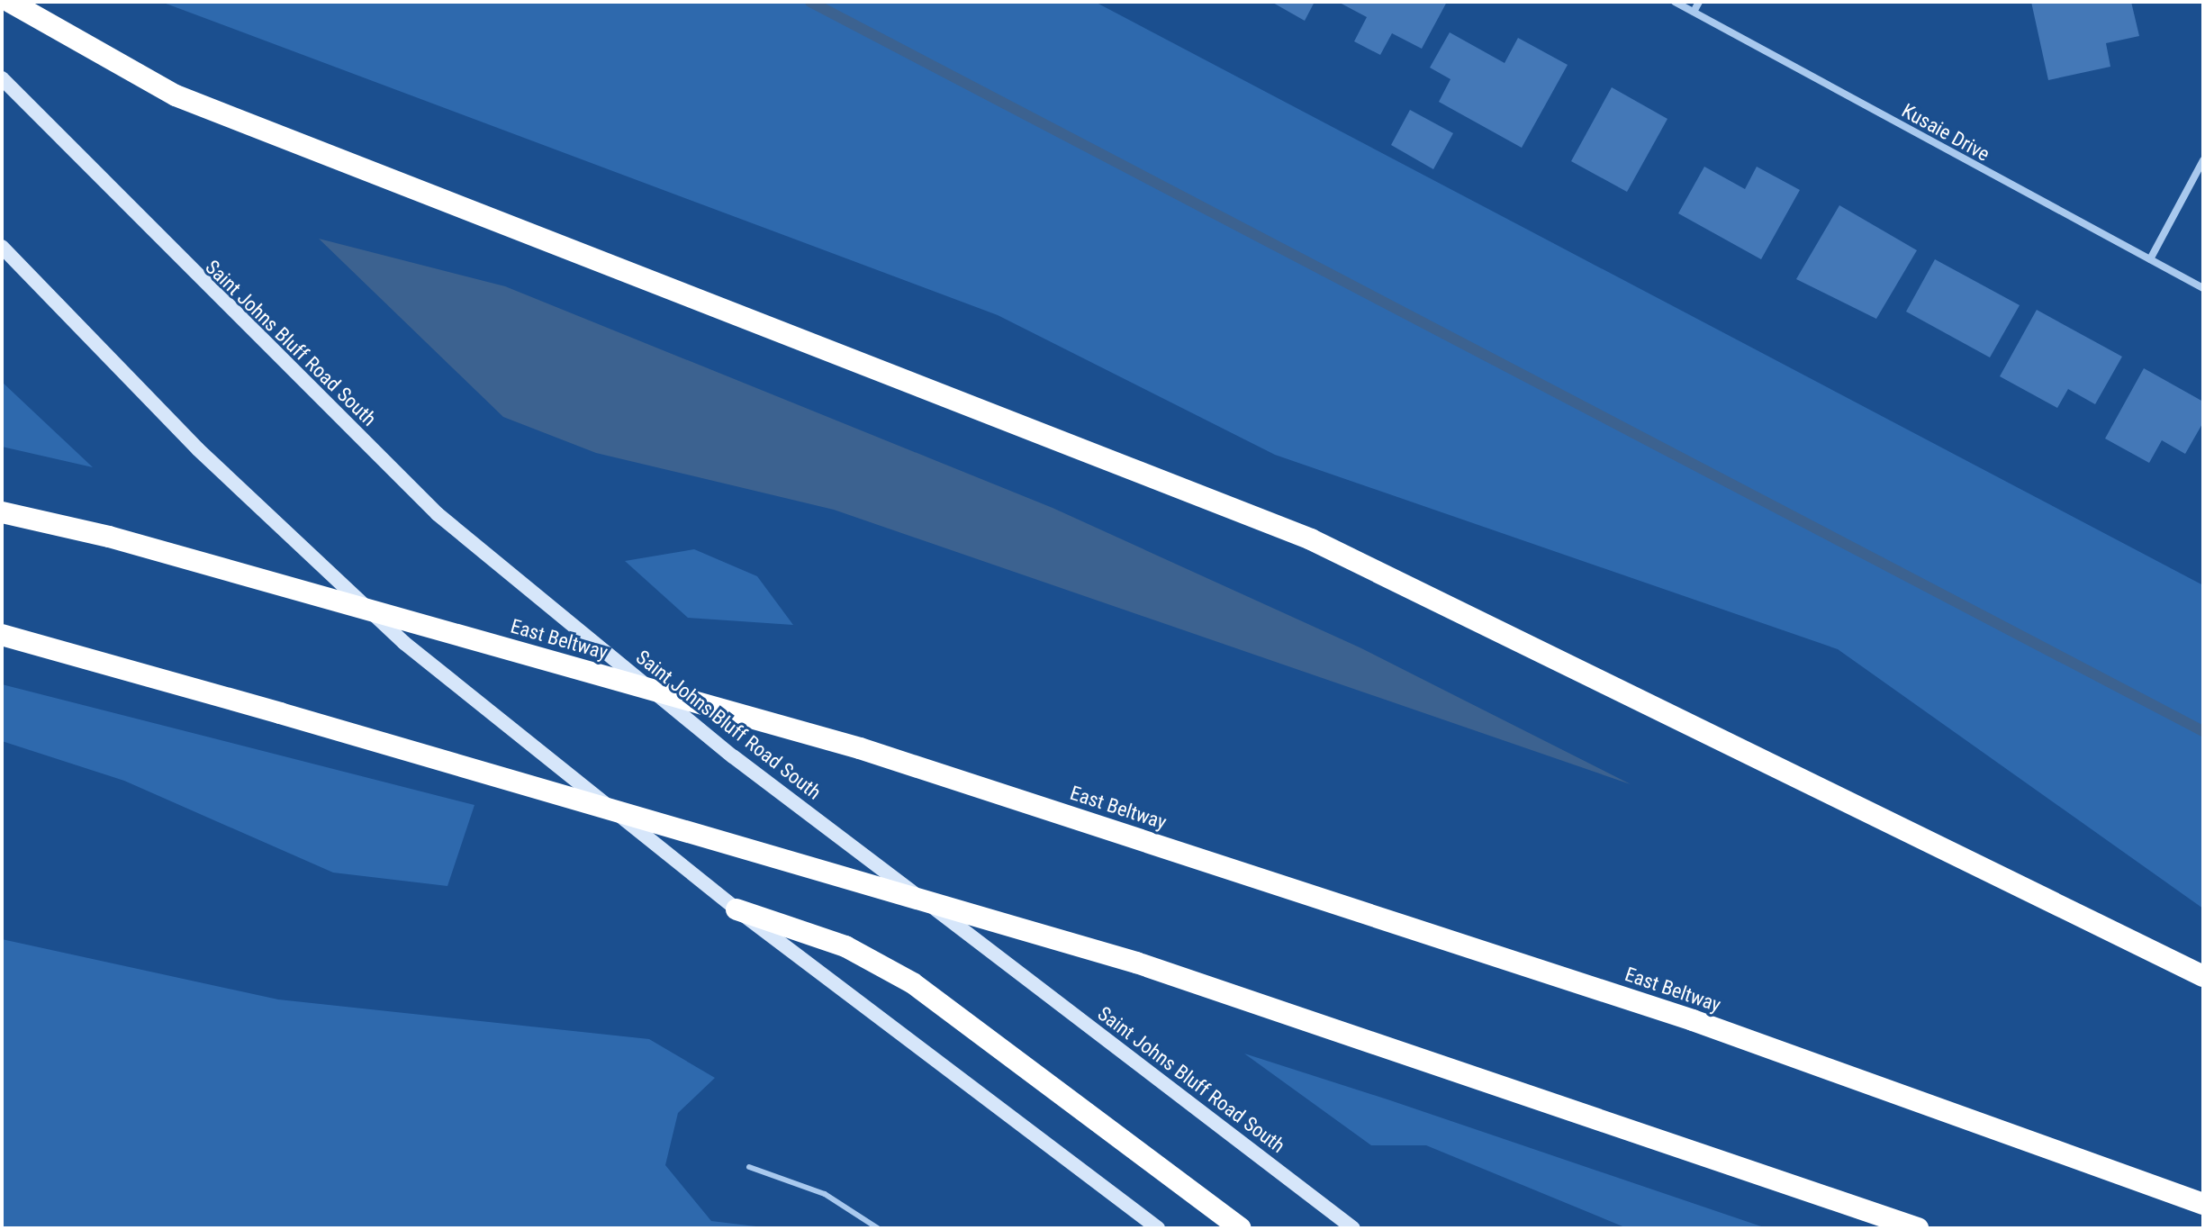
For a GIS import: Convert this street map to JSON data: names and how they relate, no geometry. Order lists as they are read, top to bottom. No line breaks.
{"streets":{"highway":["East Beltway"],"main road":["Saint Johns Bluff Road South"],"street":["Kusaie Drive"]}}
